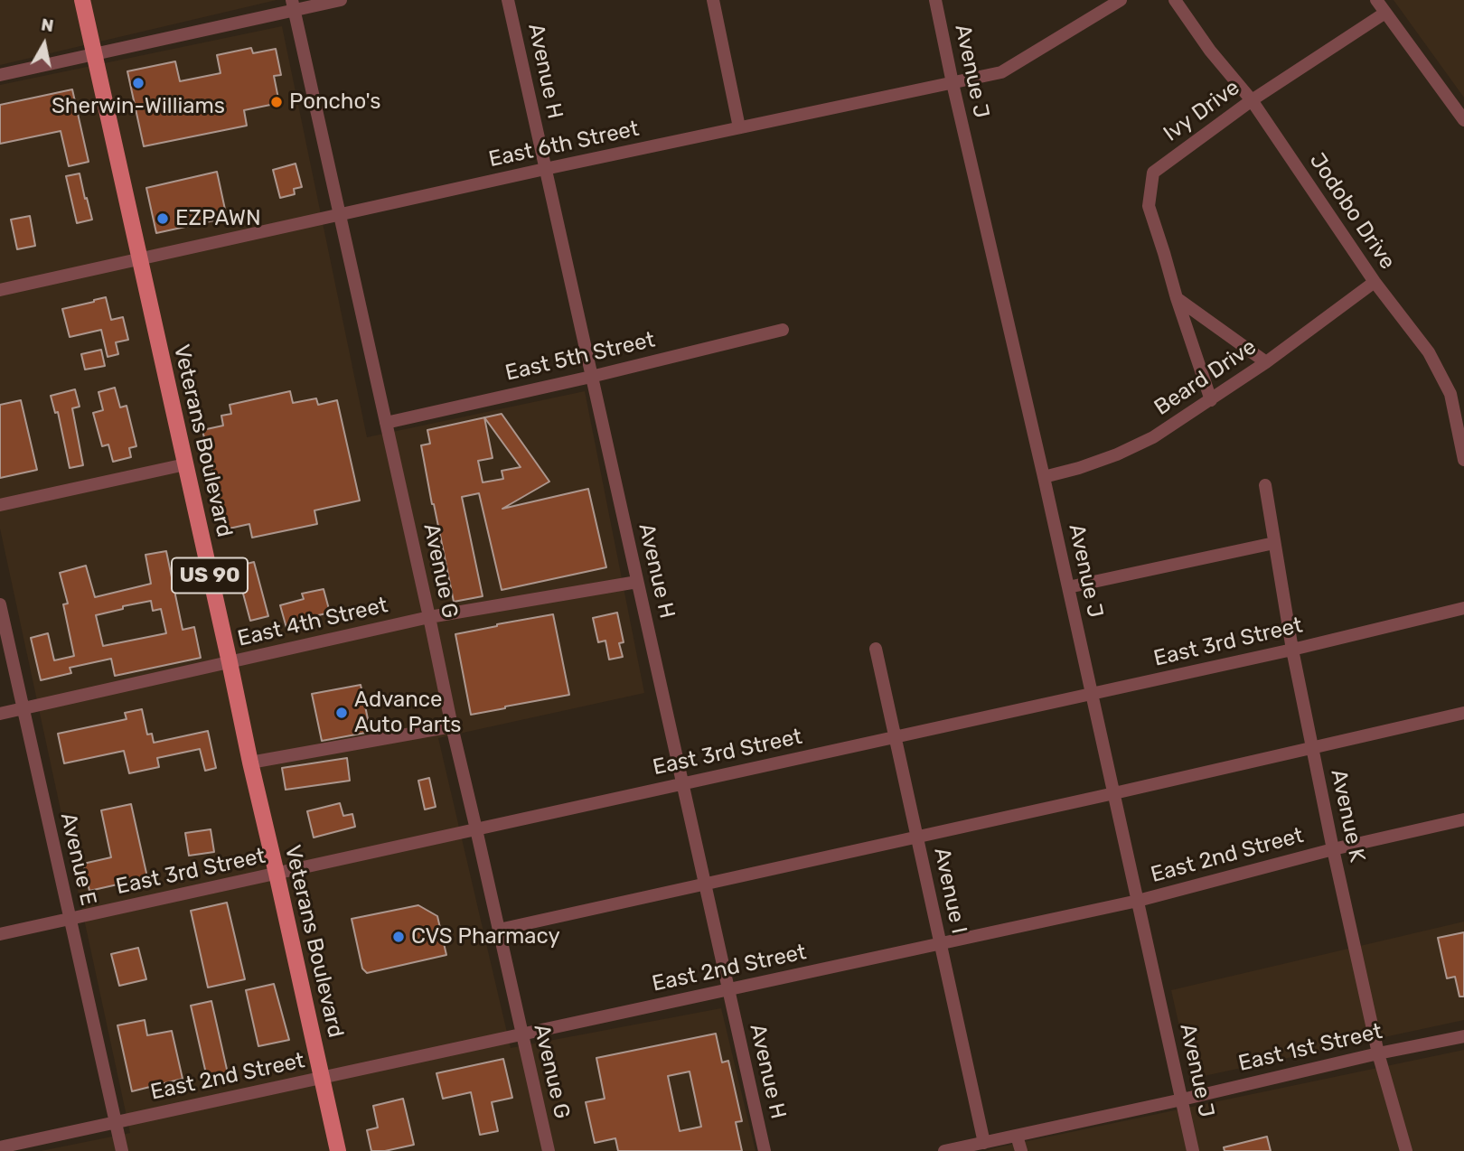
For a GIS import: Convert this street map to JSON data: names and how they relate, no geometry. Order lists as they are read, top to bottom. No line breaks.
{"streets":{"main road":["Veterans Boulevard","US 90"],"street":["Avenue H","Avenue J","Ivy Drive","East 6th Street","Jodobo Drive","East 5th Street","Beard Drive","Avenue G","East 4th Street","East 3rd Street","Avenue K","East 2nd Street","Avenue E","Avenue I","East 1st Street"]},"crossings":[["Avenue H","East 6th Street"],["Avenue H","East 5th Street"],["Avenue H","East 4th Street"],["Avenue H","East 3rd Street"],["Avenue H","East 2nd Street"],["Avenue J","East 6th Street"],["Avenue J","Beard Drive"],["Avenue J","East 3rd Street"],["Avenue J","East 2nd Street"],["Avenue J","East 1st Street"],["Ivy Drive","Jodobo Drive"],["Ivy Drive","Beard Drive"],["East 6th Street","Veterans Boulevard"],["East 6th Street","Avenue G"],["Jodobo Drive","Beard Drive"],["East 5th Street","Avenue G"],["Veterans Boulevard","East 4th Street"],["Veterans Boulevard","East 3rd Street"],["Veterans Boulevard","East 2nd Street"],["Avenue G","East 4th Street"],["Avenue G","East 3rd Street"],["Avenue G","East 2nd Street"],["East 4th Street","Avenue E"],["East 3rd Street","Avenue K"],["East 3rd Street","Avenue E"],["East 3rd Street","Avenue I"],["Avenue K","East 2nd Street"],["Avenue K","East 1st Street"],["East 2nd Street","Avenue E"],["East 2nd Street","Avenue I"],["Avenue I","East 1st Street"]],"places":["Sherwin-Williams","Poncho's","EZPAWN","Advance Auto Parts","CVS Pharmacy"],"north":"top"}
